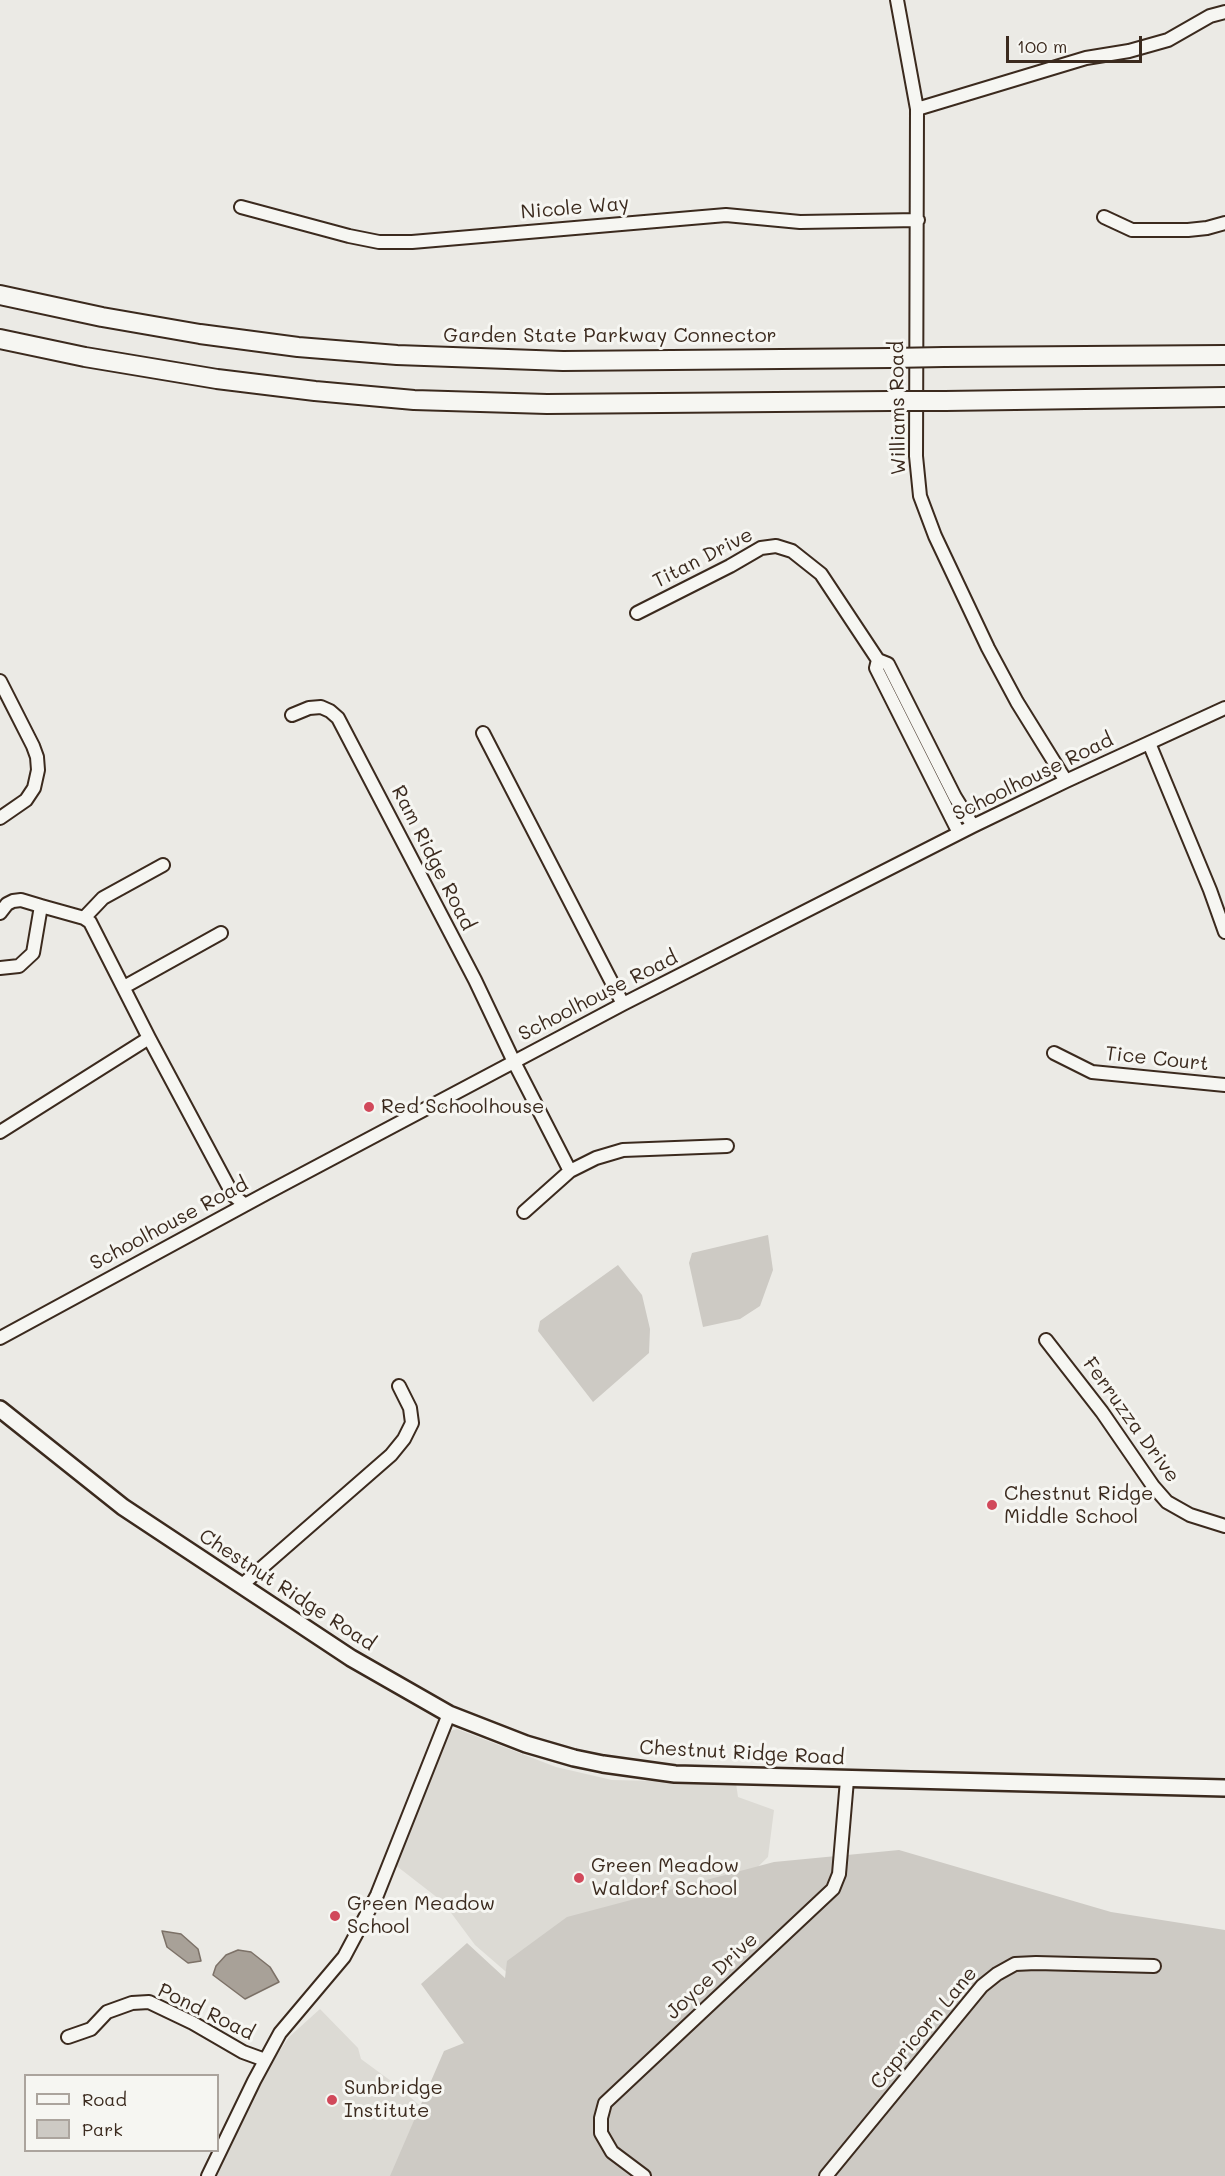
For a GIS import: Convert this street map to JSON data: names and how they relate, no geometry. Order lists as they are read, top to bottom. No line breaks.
{"streets":{"highway":["Garden State Parkway Connector"],"main road":["Chestnut Ridge Road"],"street":["Nicole Way","Williams Road","Titan Drive","Schoolhouse Road","Ram Ridge Road","Tice Court","Ferruzza Drive","Joyce Drive","Pond Road","Capricorn Lane"]},"crossings":[["Nicole Way","Williams Road"],["Williams Road","Schoolhouse Road"],["Titan Drive","Schoolhouse Road"],["Schoolhouse Road","Ram Ridge Road"],["Chestnut Ridge Road","Joyce Drive"]],"places":["Red Schoolhouse","Chestnut Ridge Middle School","Green Meadow Waldorf School","Green Meadow School","Sunbridge Institute"],"legend":["Road","Park"],"scale_bar":"100 m"}
